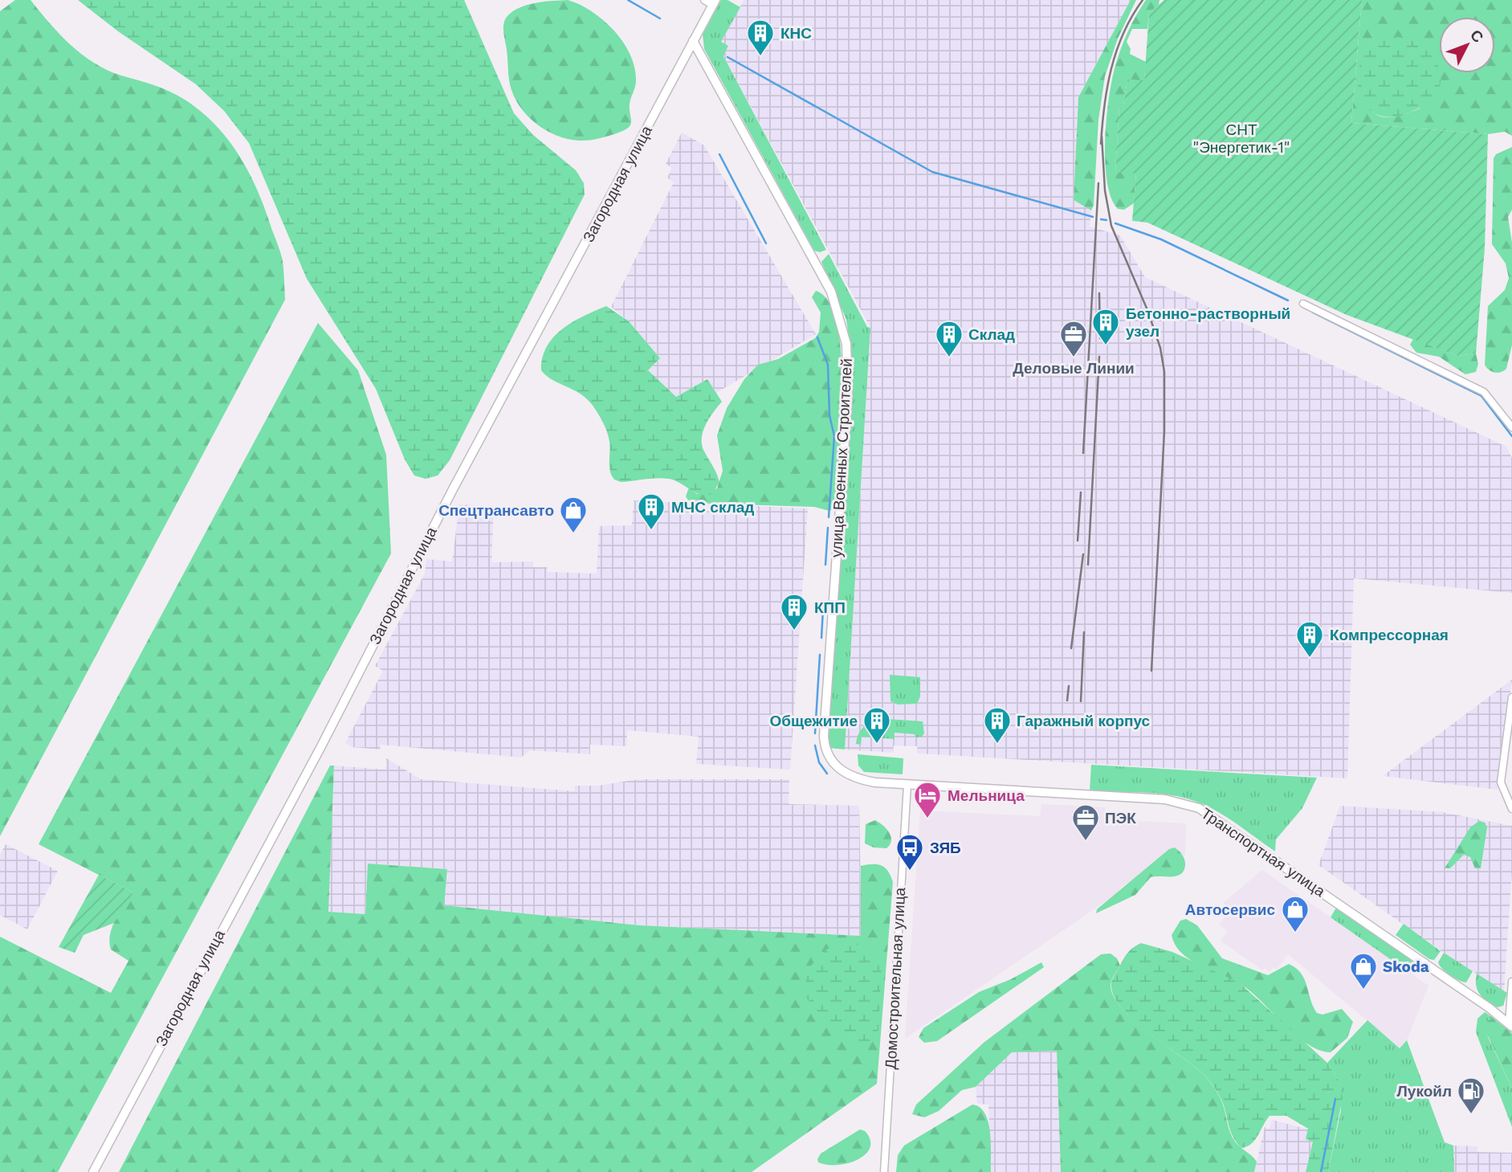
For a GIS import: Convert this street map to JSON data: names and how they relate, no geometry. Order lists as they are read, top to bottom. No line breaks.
{"streets":{"street":["Загородная улица","улица Военных Строителей","Транспортная улица","Домостроительная улица"]},"crossings":[["Загородная улица","улица Военных Строителей"],["улица Военных Строителей","Транспортная улица"],["улица Военных Строителей","Домостроительная улица"],["Транспортная улица","Домостроительная улица"]],"parks":["СНТ \"Энергетик-1\""],"places":{"building":["КНС","Бетонно-растворный узел","Склад","МЧС склад","КПП","Компрессорная","Общежитие","Гаражный корпус"],"office":["Деловые Линии","ПЭК"],"shop":["Спецтрансавто","Автосервис","Skoda"],"hotel":["Мельница"],"bus stop":["ЗЯБ"],"fuel station":["Лукойл"]},"north":"top right"}
